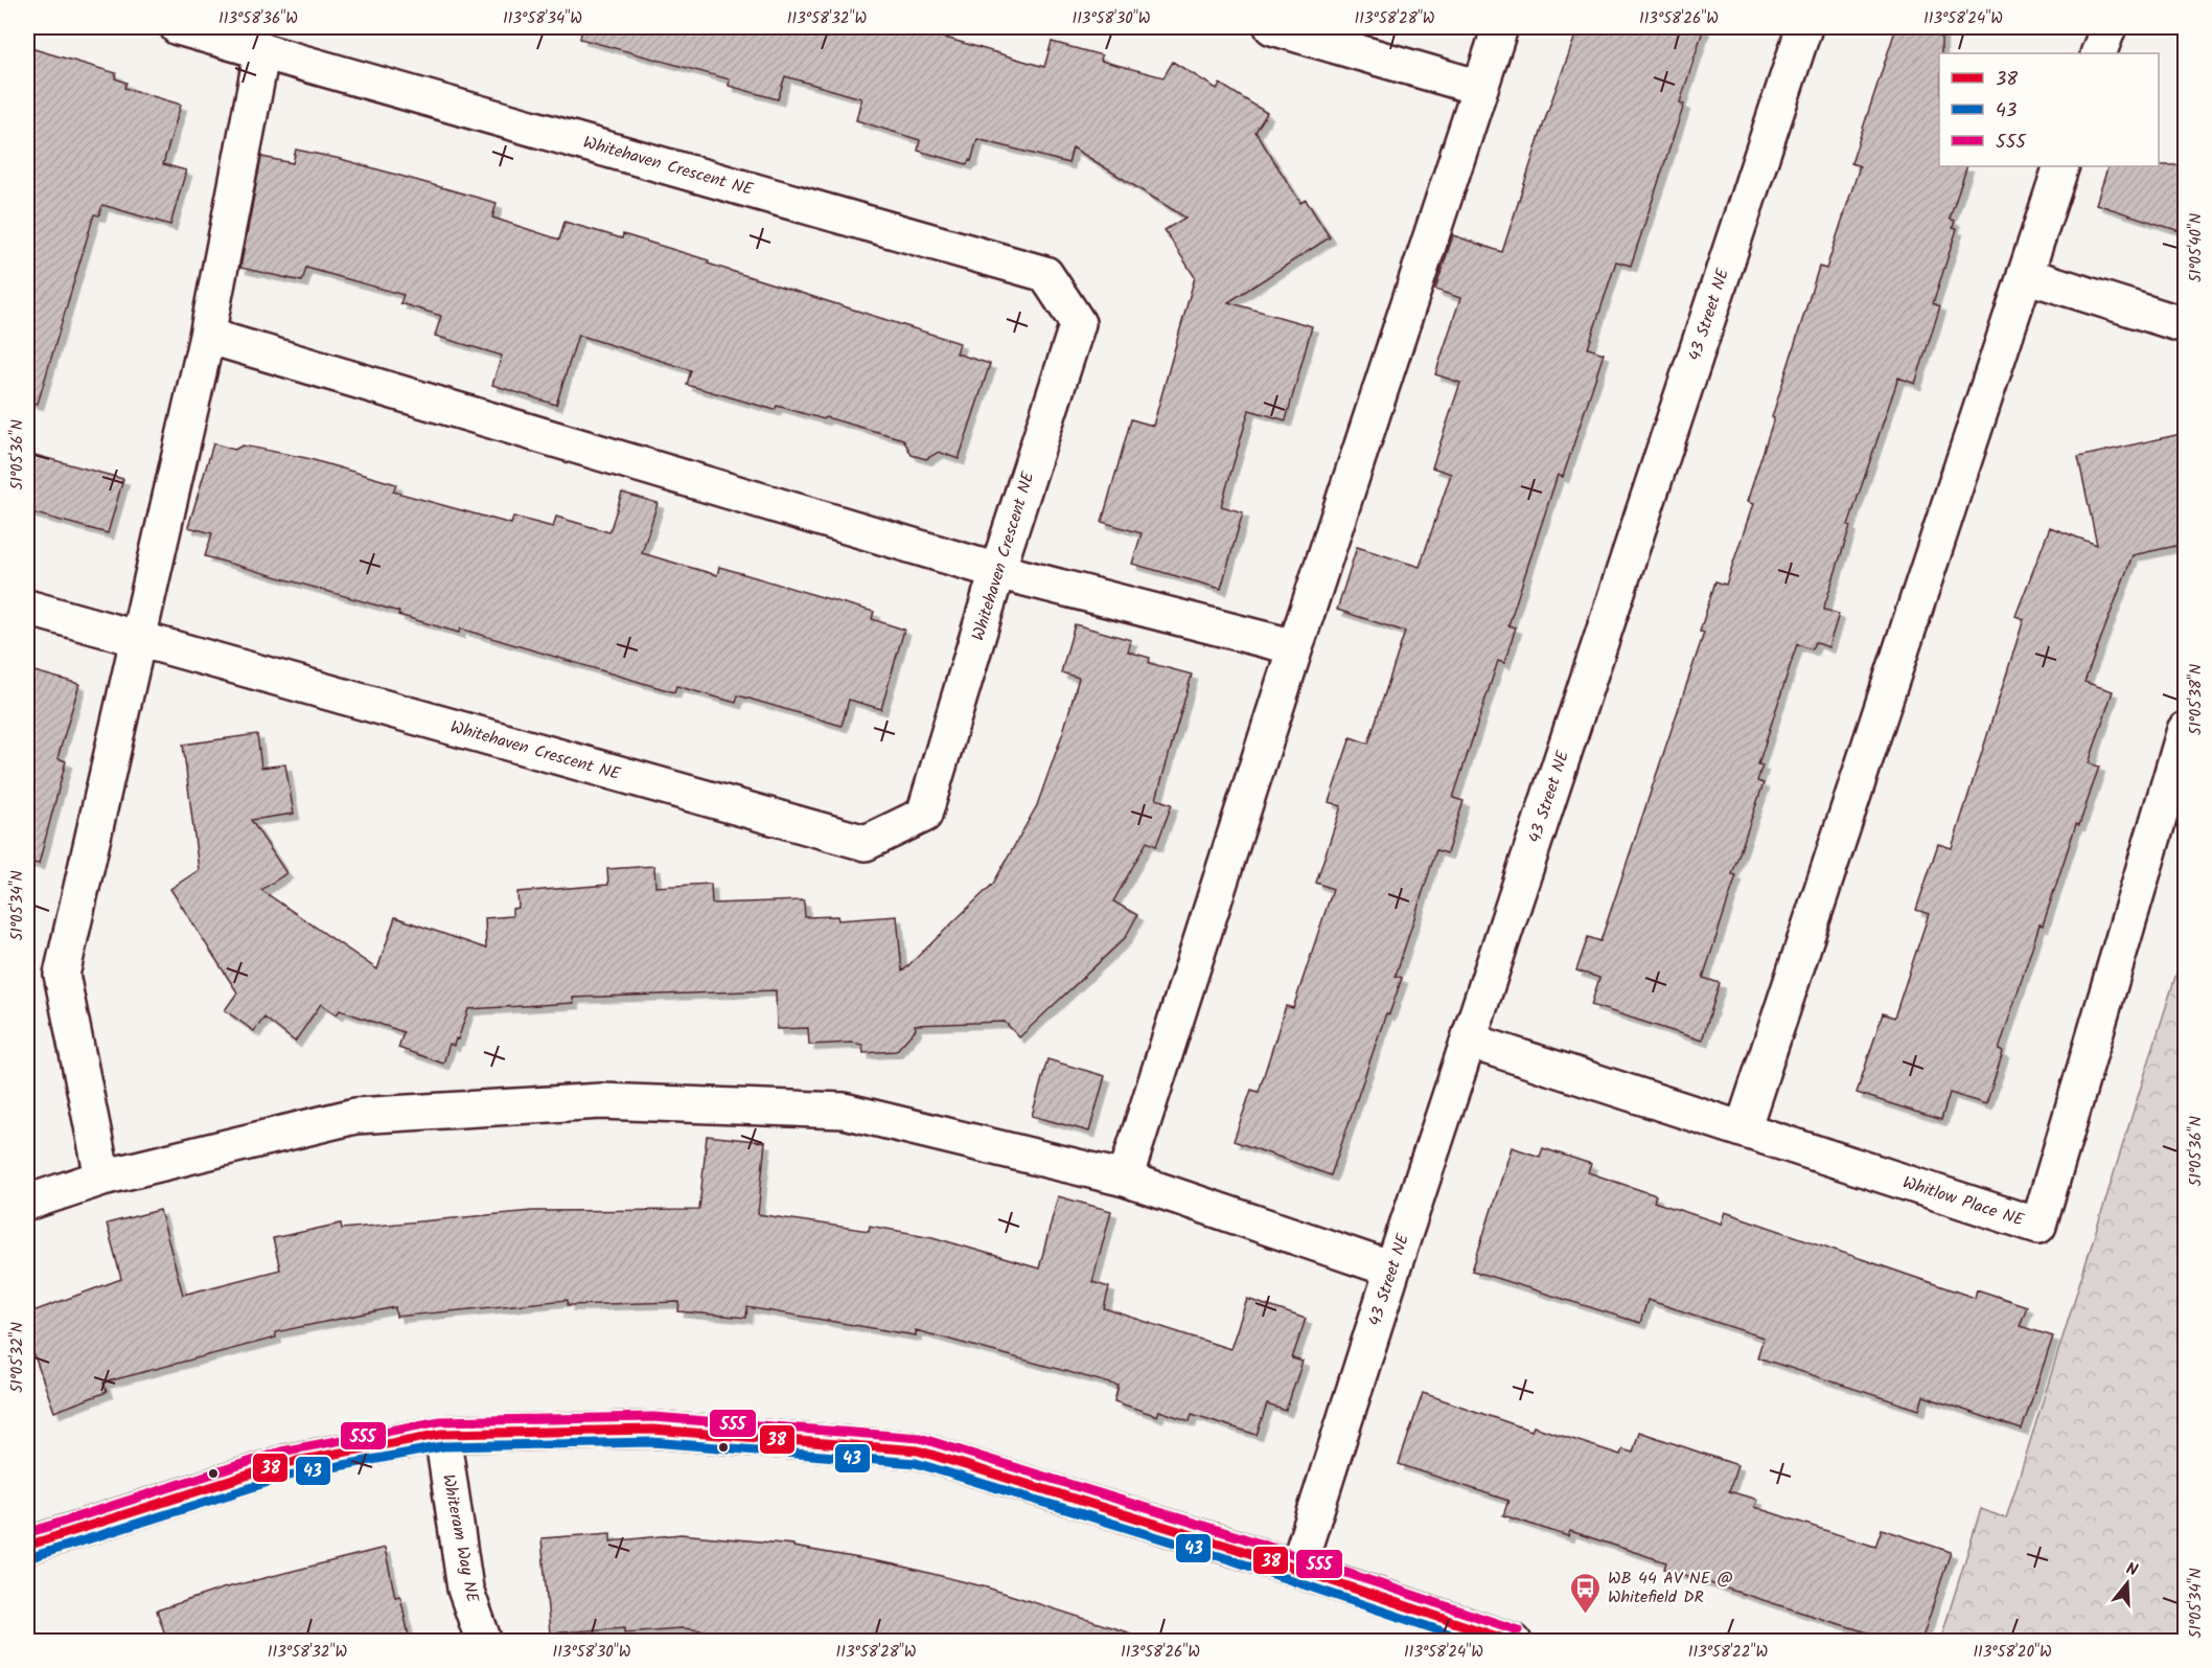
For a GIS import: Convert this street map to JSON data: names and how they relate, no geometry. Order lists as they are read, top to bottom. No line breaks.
{"streets":{"street":["Whitehaven Crescent NE","43 Street NE","Whitlow Place NE","Whiteram Way NE"]},"crossings":[["43 Street NE","Whitlow Place NE"]],"places":{"bus stop":["WB 44 AV NE @ Whitefield DR"]},"lines":["transit line 555","transit line 38","transit line 43"],"legend":["38","43","555"],"north":"top","coordinates":["113°58'36\"W","113°58'34\"W","113°58'32\"W","113°58'30\"W","113°58'28\"W","113°58'26\"W","113°58'24\"W","51°05'40\"N","51°05'36\"N","51°05'38\"N","51°05'34\"N","51°05'32\"N","113°58'22\"W","113°58'20\"W"]}
